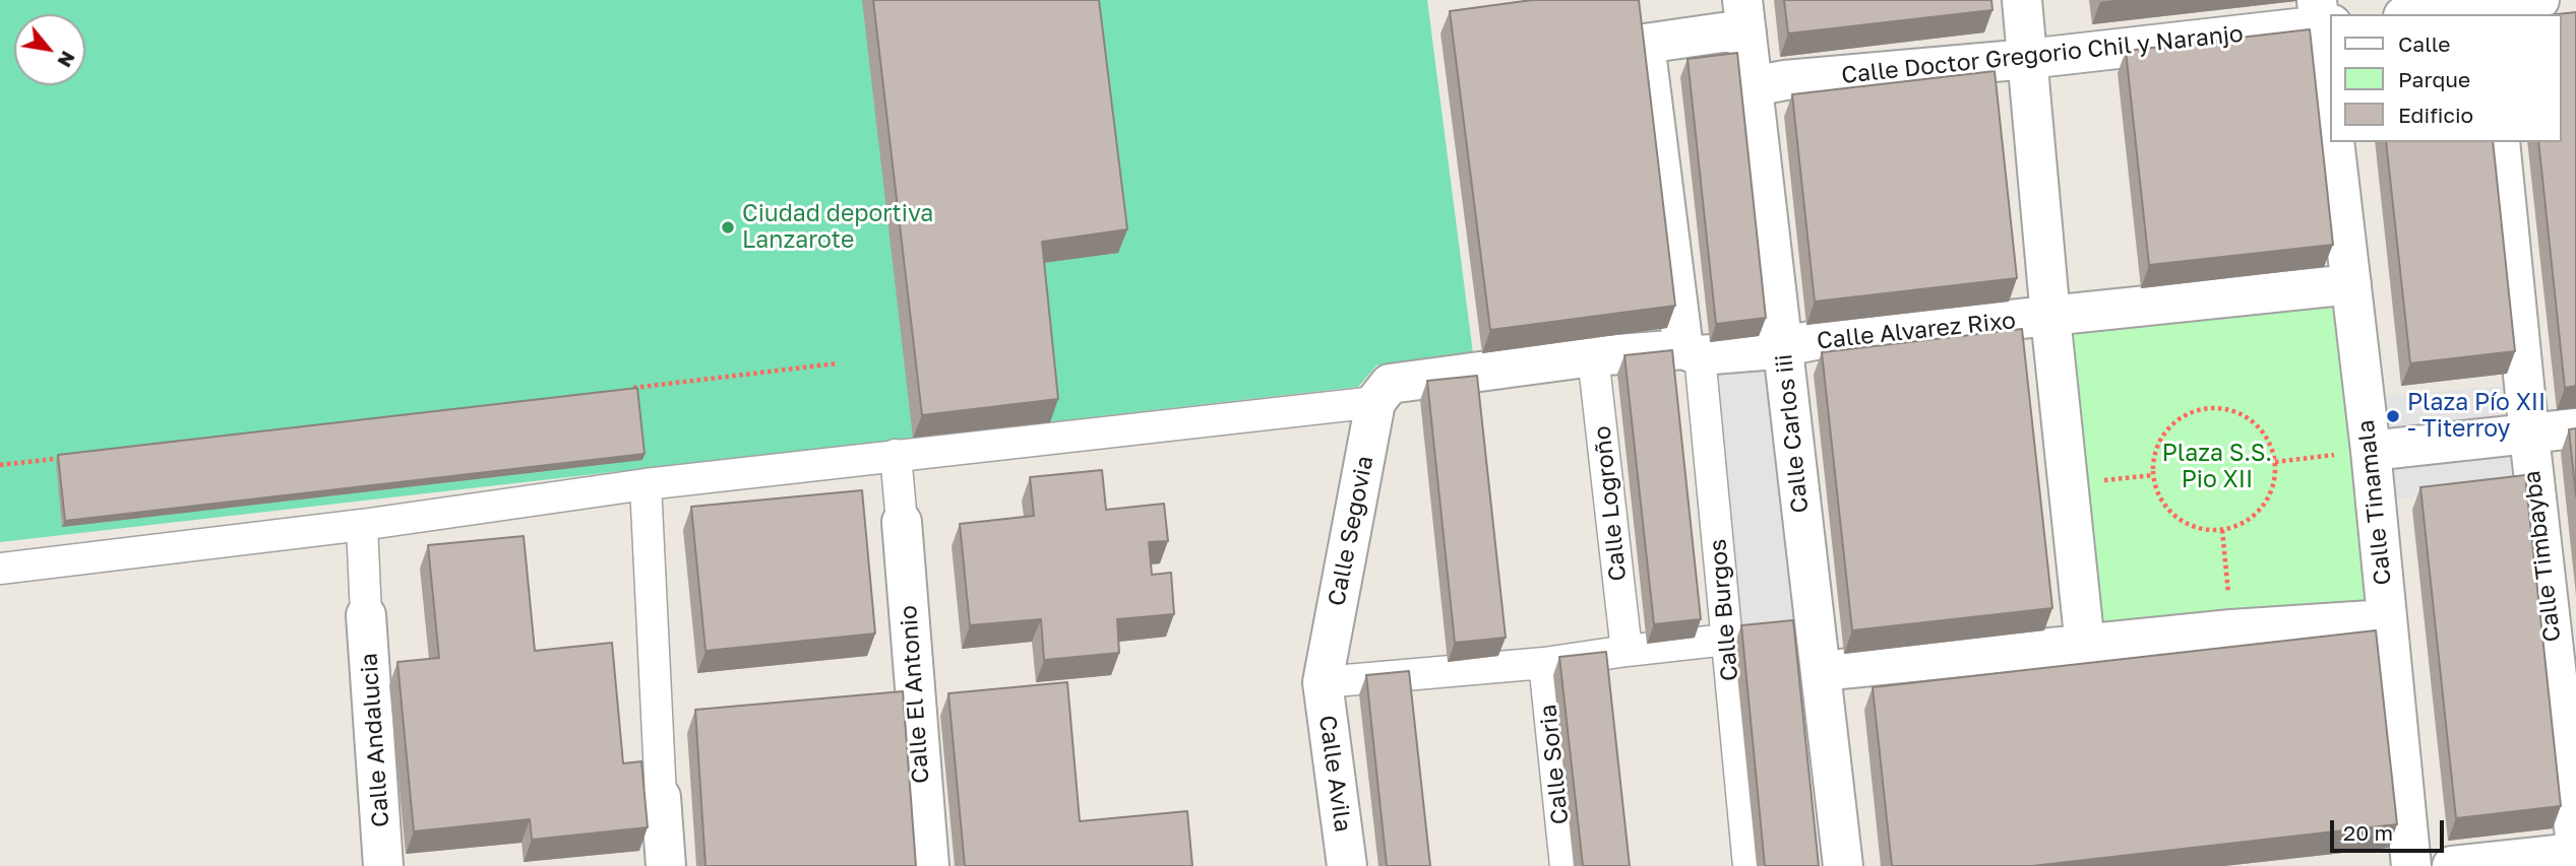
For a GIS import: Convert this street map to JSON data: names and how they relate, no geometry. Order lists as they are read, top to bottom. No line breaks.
{"streets":{"street":["Calle Doctor Gregorio Chil y Naranjo","Calle Alvarez Rixo","Calle Carlos iii","Calle Tinamala","Calle Logroño","Calle Segovia","Calle Timbayba","Calle Burgos","Calle El Antonio","Calle Andalucia","Calle Soria","Calle Avila"]},"crossings":[["Calle Doctor Gregorio Chil y Naranjo","Calle Carlos iii"],["Calle Alvarez Rixo","Calle Carlos iii"],["Calle Alvarez Rixo","Calle Logroño"],["Calle Alvarez Rixo","Calle Segovia"],["Calle Alvarez Rixo","Calle Burgos"],["Calle Carlos iii","Calle Burgos"],["Calle Segovia","Calle Avila"]],"parks":["Plaza S.S. Pio XII"],"places":["Ciudad deportiva Lanzarote","Plaza Pío XII - Titerroy"],"legend":["Calle","Parque","Edificio"],"scale_bar":"20 m","north":"bottom right"}
